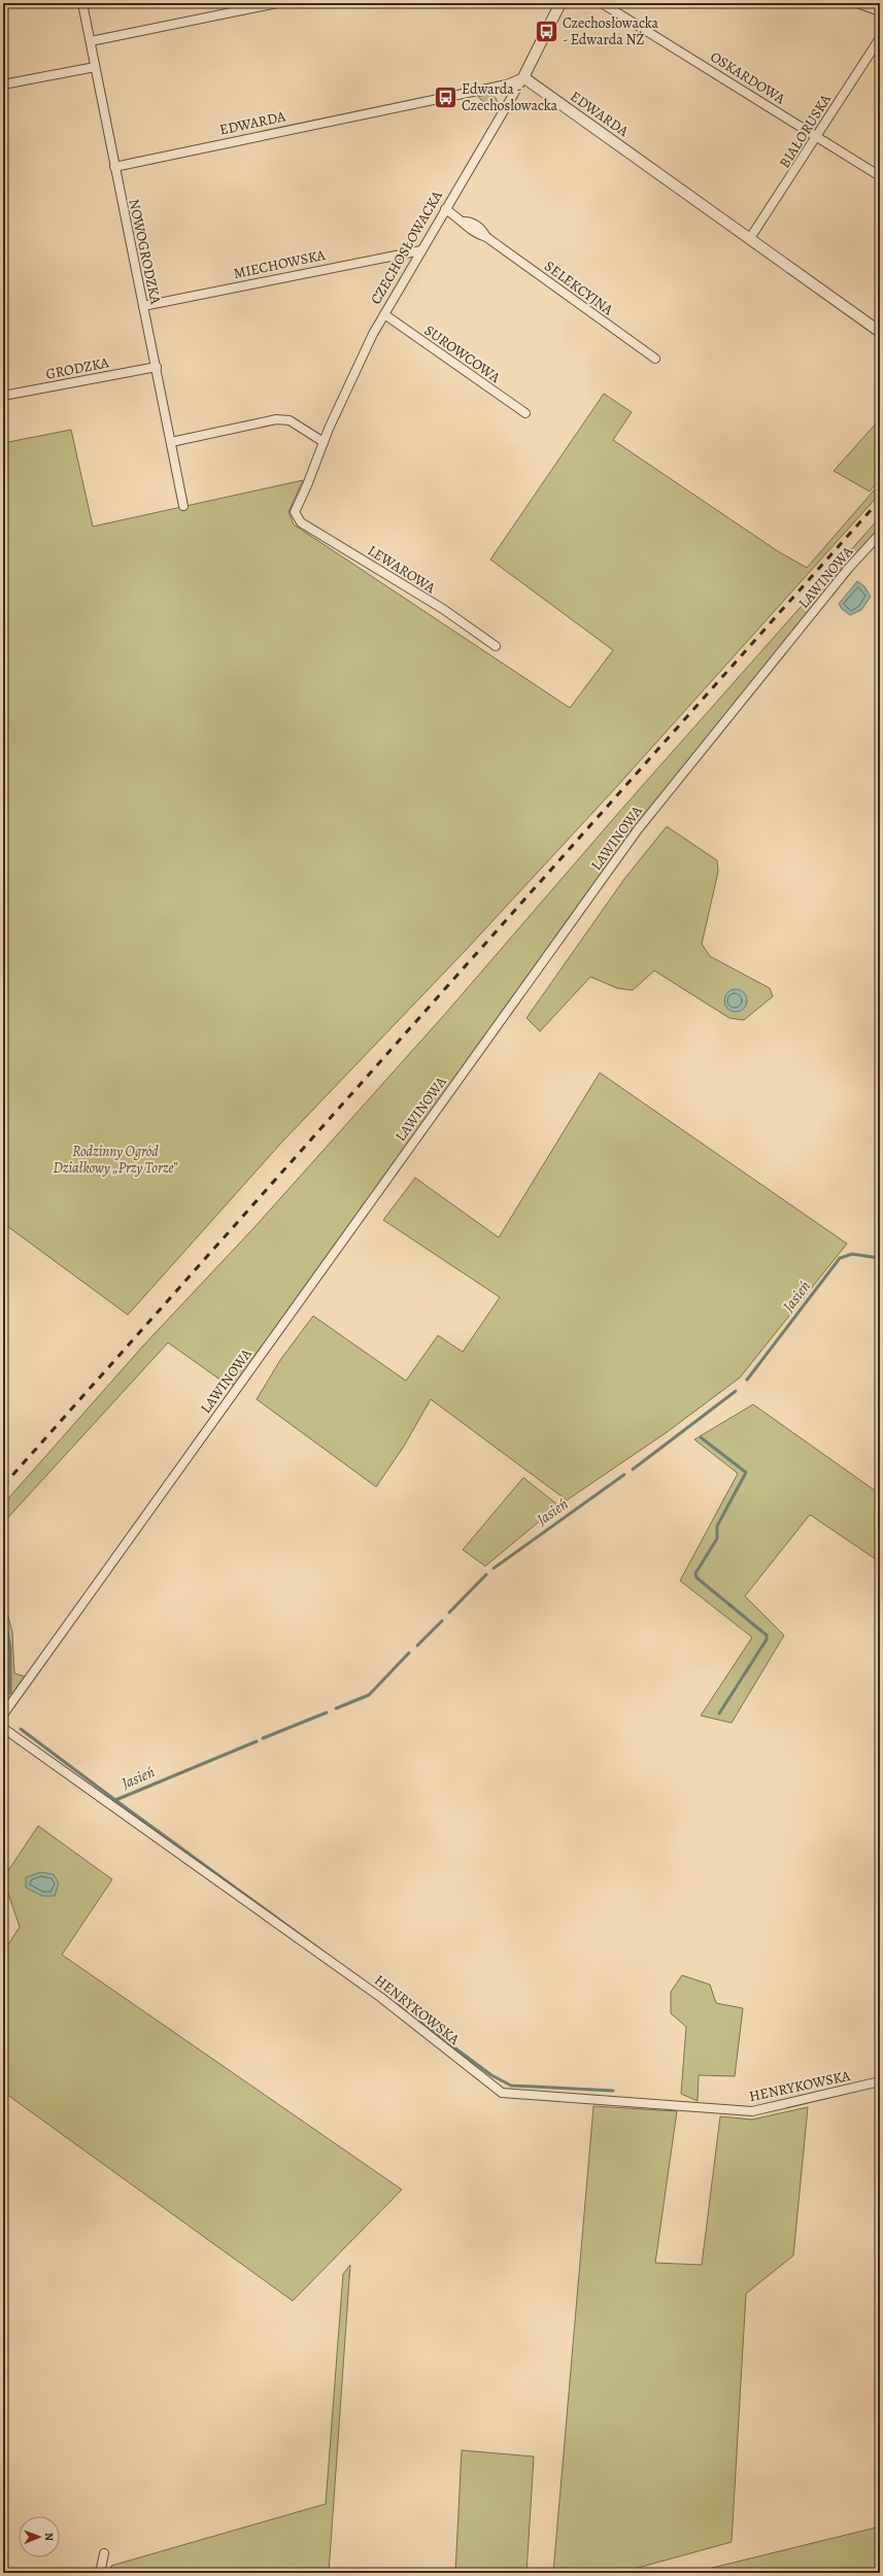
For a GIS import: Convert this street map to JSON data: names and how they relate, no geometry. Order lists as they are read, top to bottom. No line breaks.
{"streets":{"street":["OSKARDOWA","EDWARDA","BIAŁORUSKA","CZECHOSŁOWACKA","NOWOGRODZKA","MIECHOWSKA","SELEKCYJNA","SUROWCOWA","GRODZKA","LEWAROWA","LAWINOWA","HENRYKOWSKA"]},"crossings":[["OSKARDOWA","BIAŁORUSKA"],["EDWARDA","BIAŁORUSKA"],["EDWARDA","CZECHOSŁOWACKA"],["EDWARDA","NOWOGRODZKA"],["CZECHOSŁOWACKA","MIECHOWSKA"],["CZECHOSŁOWACKA","SELEKCYJNA"],["CZECHOSŁOWACKA","SUROWCOWA"],["CZECHOSŁOWACKA","LEWAROWA"],["NOWOGRODZKA","MIECHOWSKA"],["NOWOGRODZKA","GRODZKA"]],"water":["Jasień"],"parks":["Rodzinny Ogród Działkowy „Przy Torze”"],"places":{"bus stop":["Czechosłowacka - Edwarda NŻ","Edwarda - Czechosłowacka"]},"north":"right"}
